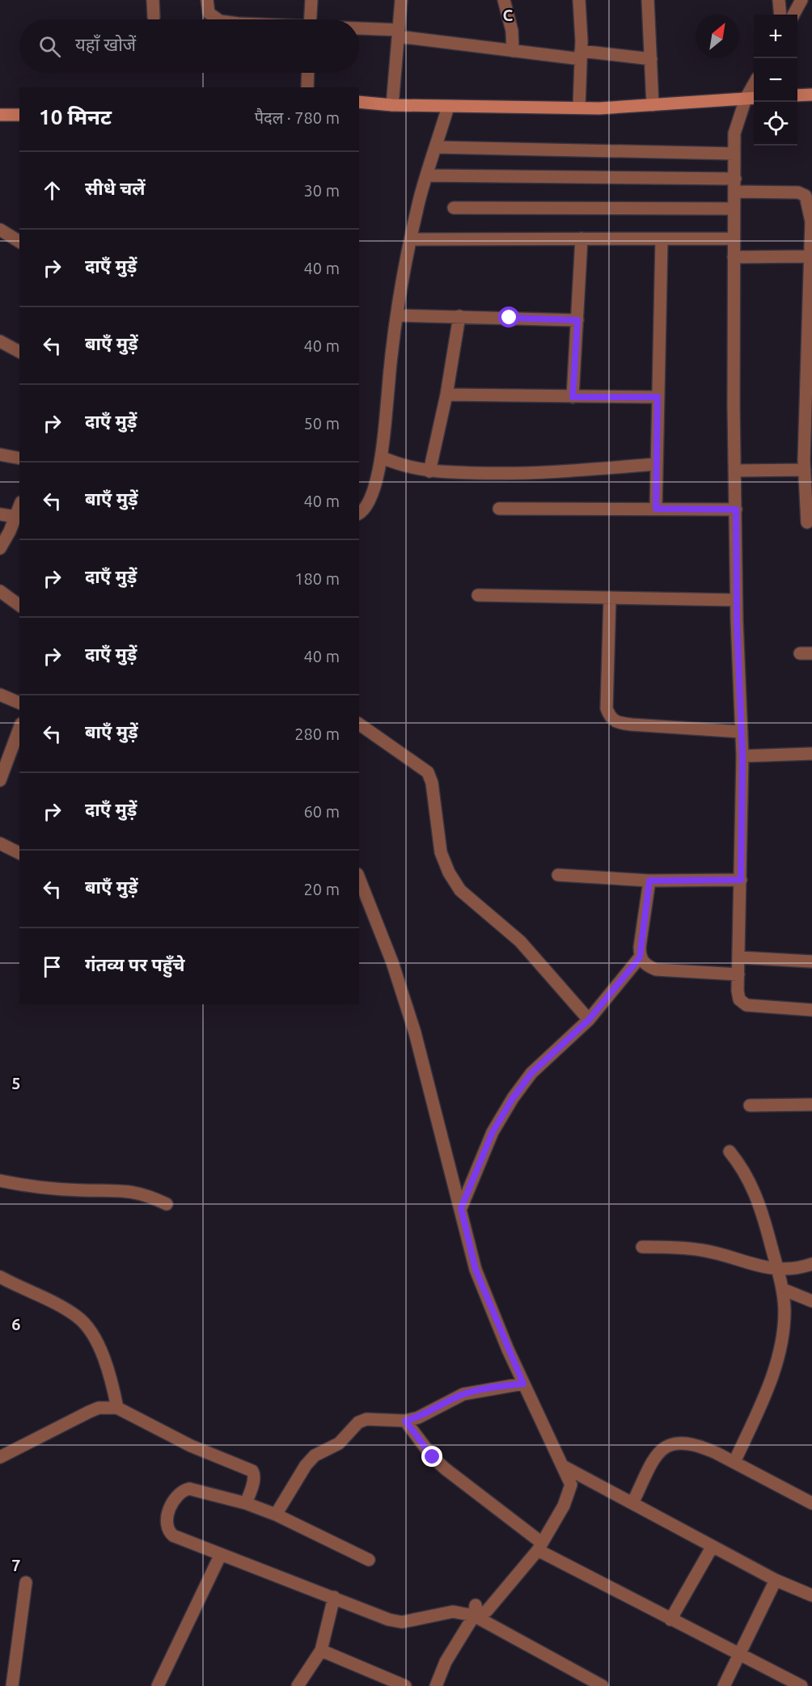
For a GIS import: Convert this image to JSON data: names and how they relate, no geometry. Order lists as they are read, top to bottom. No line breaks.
{"north":"top right","page":{"map_buttons":["+","−"],"search":"यहाँ खोजें","heading":["10 मिनट","पैदल · 780 m"],"list":[["सीधे चलें","30 m"],["दाएँ मुड़ें","40 m"],["बाएँ मुड़ें","40 m"],["दाएँ मुड़ें","50 m"],["बाएँ मुड़ें","40 m"],["दाएँ मुड़ें","180 m"],["दाएँ मुड़ें","40 m"],["बाएँ मुड़ें","280 m"],["दाएँ मुड़ें","60 m"],["बाएँ मुड़ें","20 m"],"गंतव्य पर पहुँचे"]},"grid":{"columns":["C"],"rows":["5","6","7"]}}
